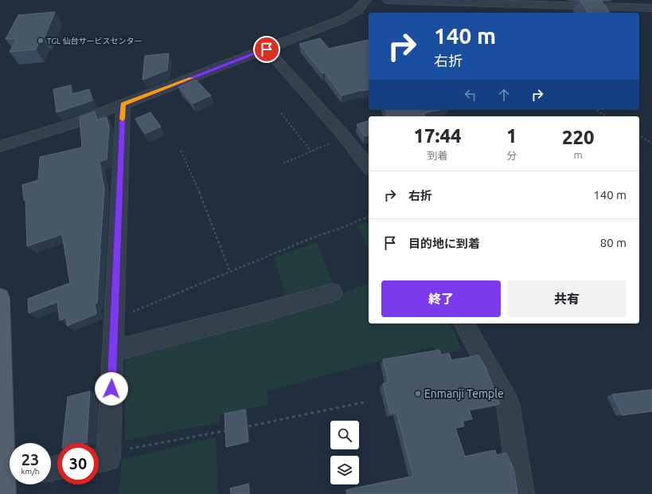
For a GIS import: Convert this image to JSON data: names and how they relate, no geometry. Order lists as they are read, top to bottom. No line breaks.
{"places":["TGL 仙台サービスセンター","Enmanji Temple"],"page":{"turn":["140 m","右折"],"eta":["17:44","到着","1","分","220","m"],"list":[{"name":"右折","value":"140 m"},{"name":"目的地に到着","value":"80 m"}],"buttons":["終了","共有"],"speed":"23 km/h","limit":"30"}}
